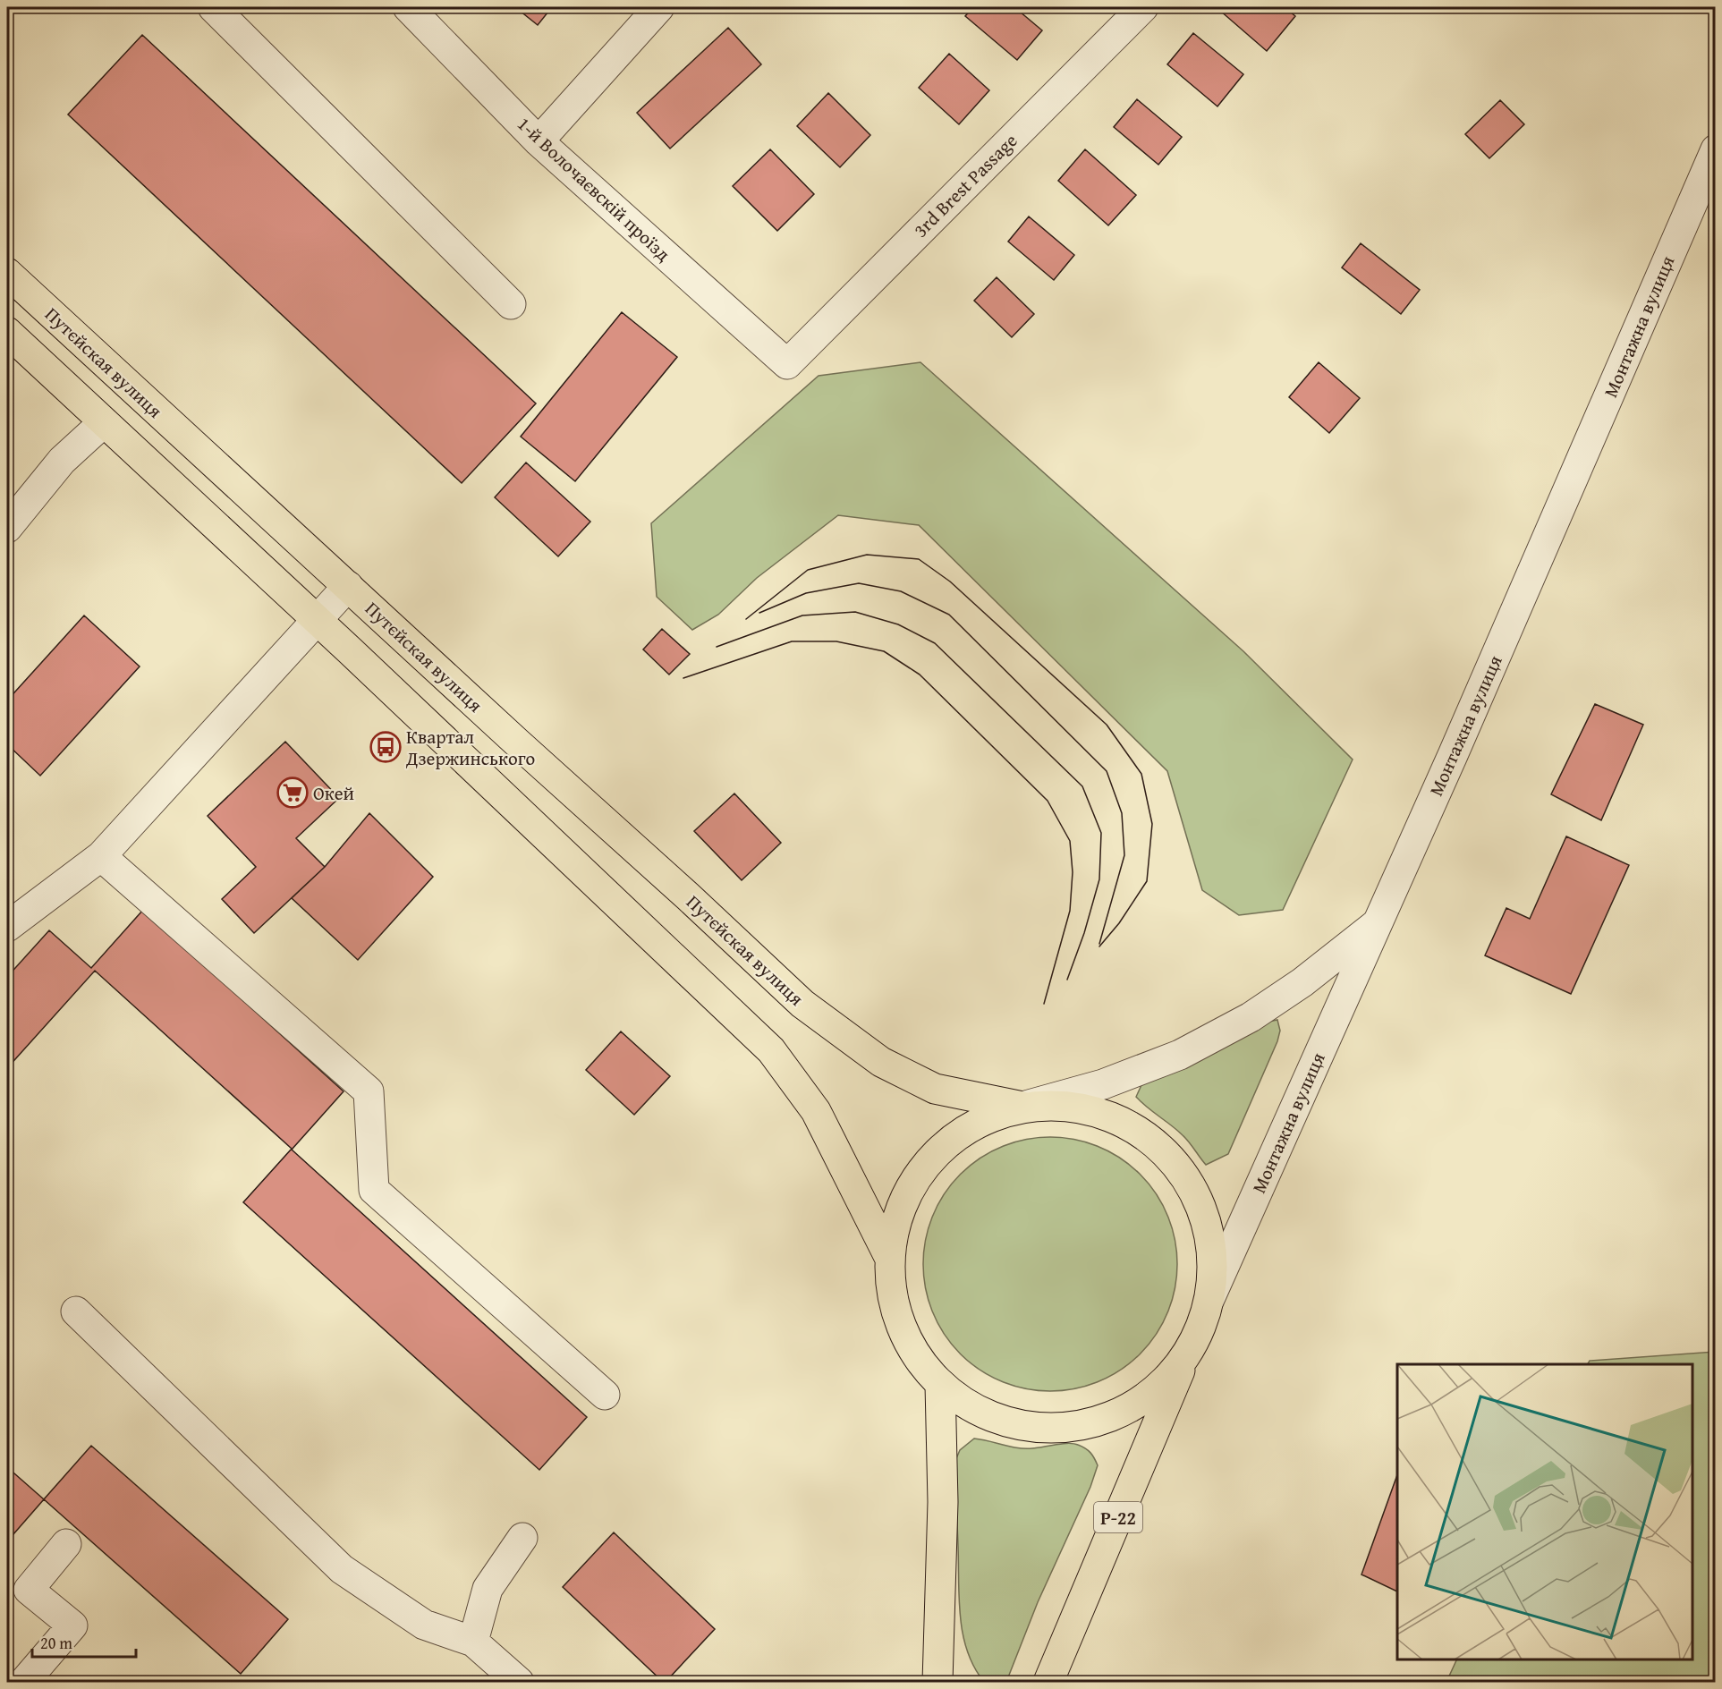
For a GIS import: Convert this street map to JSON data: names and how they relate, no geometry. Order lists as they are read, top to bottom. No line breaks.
{"streets":{"main road":["Путєйская вулиця","Р-22"],"street":["3rd Brest Passage","1-й Волочаєвскій проїзд","Монтажна вулиця"]},"crossings":[["3rd Brest Passage","1-й Волочаєвскій проїзд"]],"places":{"bus stop":["Квартал Дзержинського"],"supermarket":["Окей"]},"scale_bar":"20 m"}
